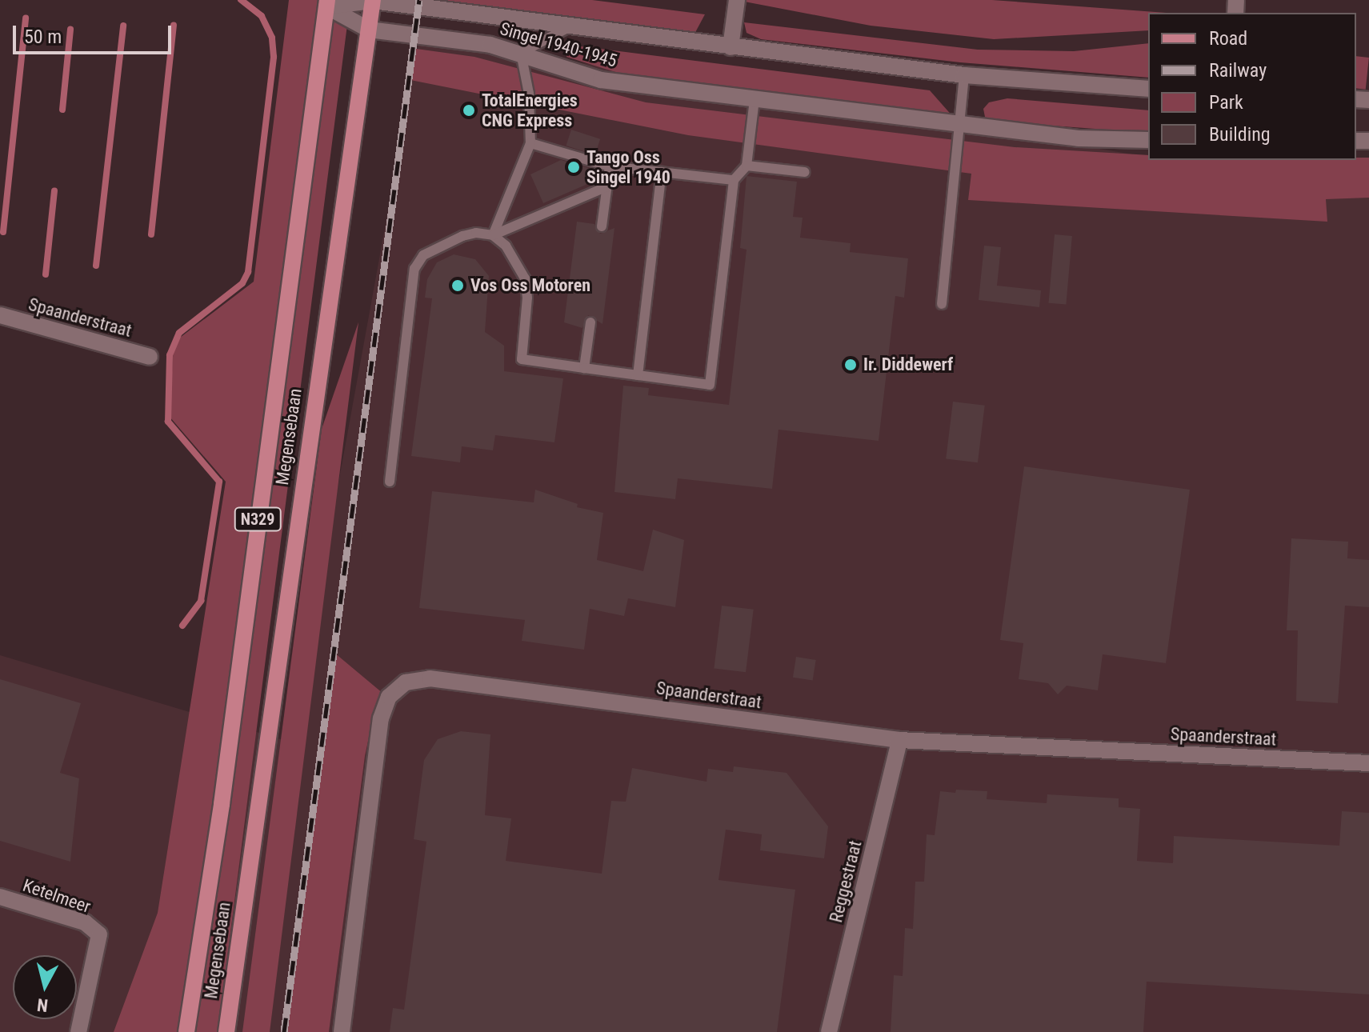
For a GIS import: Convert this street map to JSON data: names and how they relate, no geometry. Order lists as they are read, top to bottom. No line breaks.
{"streets":{"main road":["Megensebaan","N329"],"street":["Singel 1940-1945","Spaanderstraat","Reggestraat","Ketelmeer"]},"crossings":[["Singel 1940-1945","Megensebaan"],["Spaanderstraat","Reggestraat"]],"places":["TotalEnergies CNG Express","Tango Oss Singel 1940","Vos Oss Motoren","Ir. Diddewerf"],"legend":["Road","Railway","Park","Building"],"scale_bar":"50 m","north":"bottom"}
